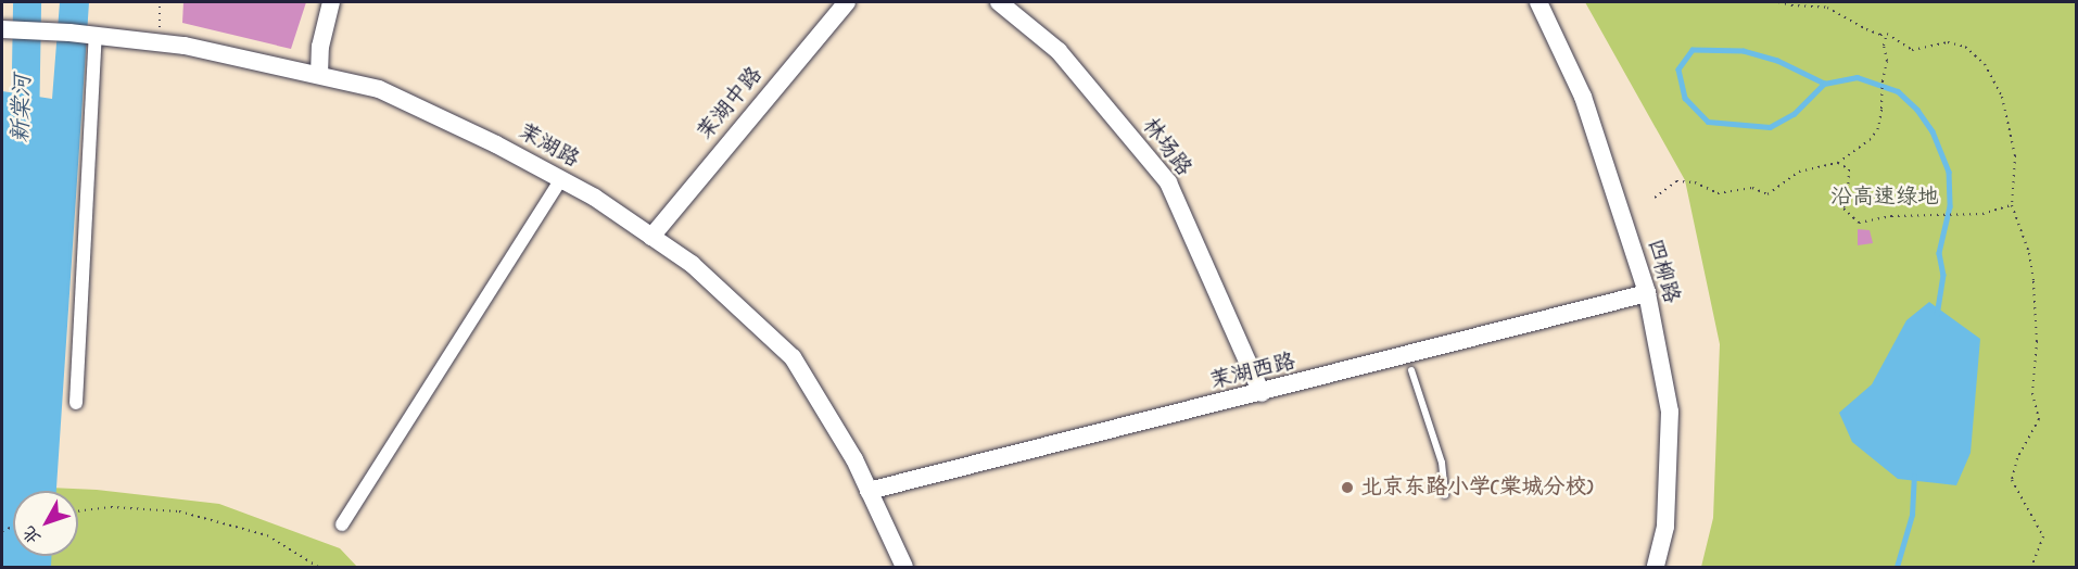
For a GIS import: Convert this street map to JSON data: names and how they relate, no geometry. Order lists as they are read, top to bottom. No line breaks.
{"streets":{"street":["茉湖中路","茉湖路","林场路","四柳路","茉湖西路"]},"crossings":[["茉湖中路","茉湖路"],["茉湖路","茉湖西路"],["林场路","茉湖西路"],["四柳路","茉湖西路"]],"water":["新棠河"],"parks":["沿高速绿地"],"places":["北京东路小学(棠城分校)"],"north":"bottom left"}
